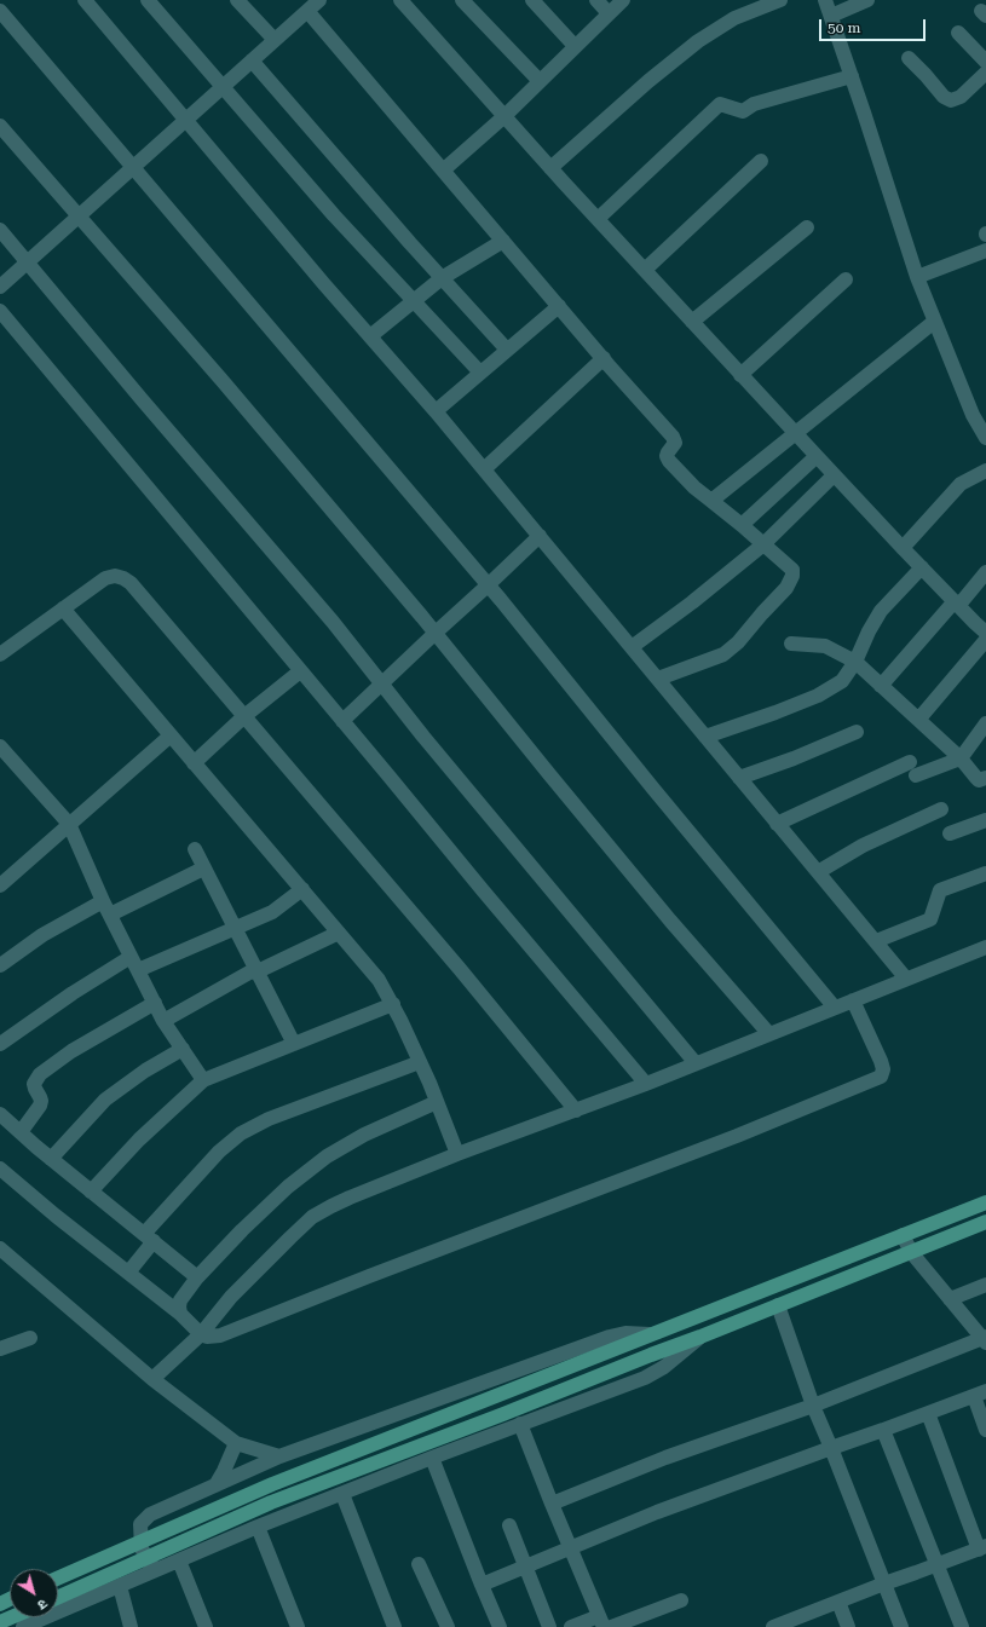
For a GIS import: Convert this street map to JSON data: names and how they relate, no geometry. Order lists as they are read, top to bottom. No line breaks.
{"scale_bar":"50 m","north":"bottom right"}
